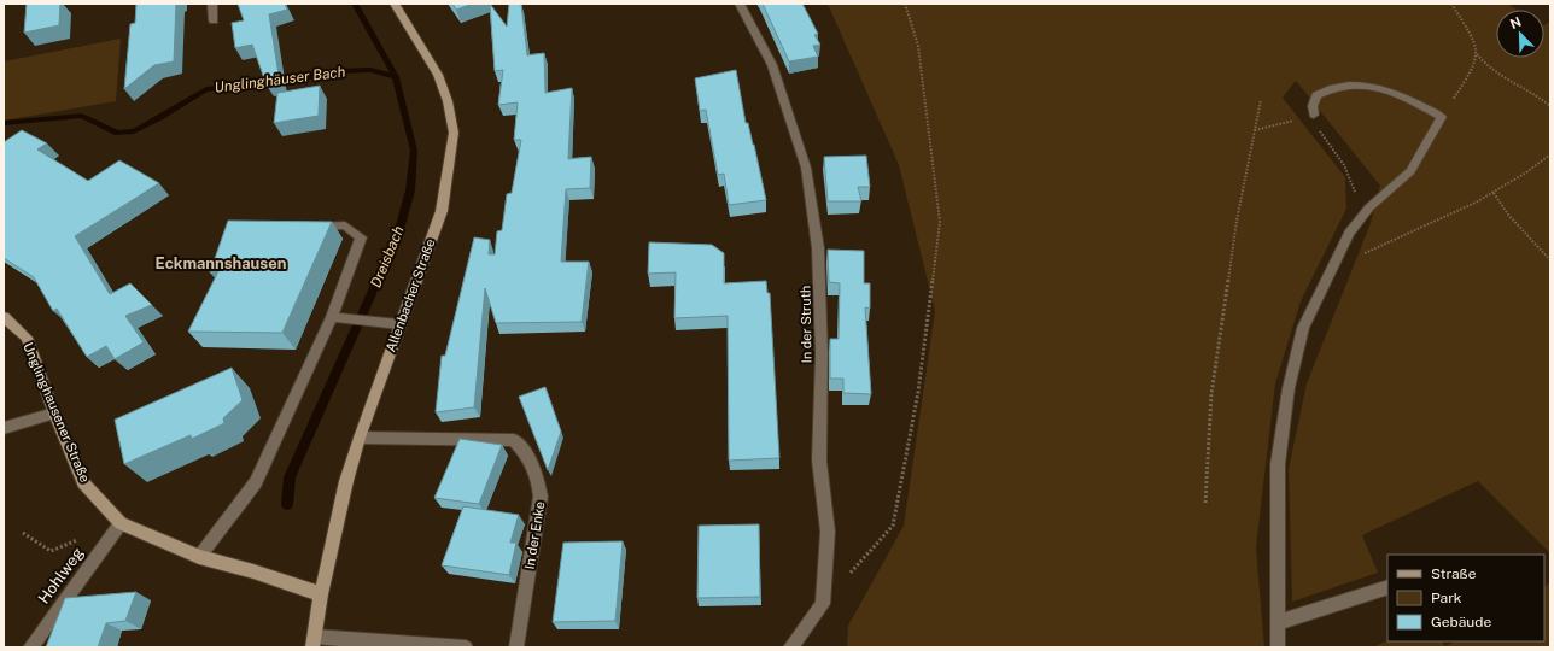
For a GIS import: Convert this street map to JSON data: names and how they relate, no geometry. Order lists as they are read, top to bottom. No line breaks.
{"streets":{"main road":["Allenbacher Straße","Unglinghausener Straße"],"street":["In der Struth","In der Enke","Hohlweg"]},"crossings":[["Allenbacher Straße","Unglinghausener Straße"],["Allenbacher Straße","In der Enke"],["Unglinghausener Straße","Hohlweg"]],"districts":["Eckmannshausen"],"water":["Unglinghäuser Bach","Dreisbach"],"legend":["Straße","Park","Gebäude"],"north":"top left"}
